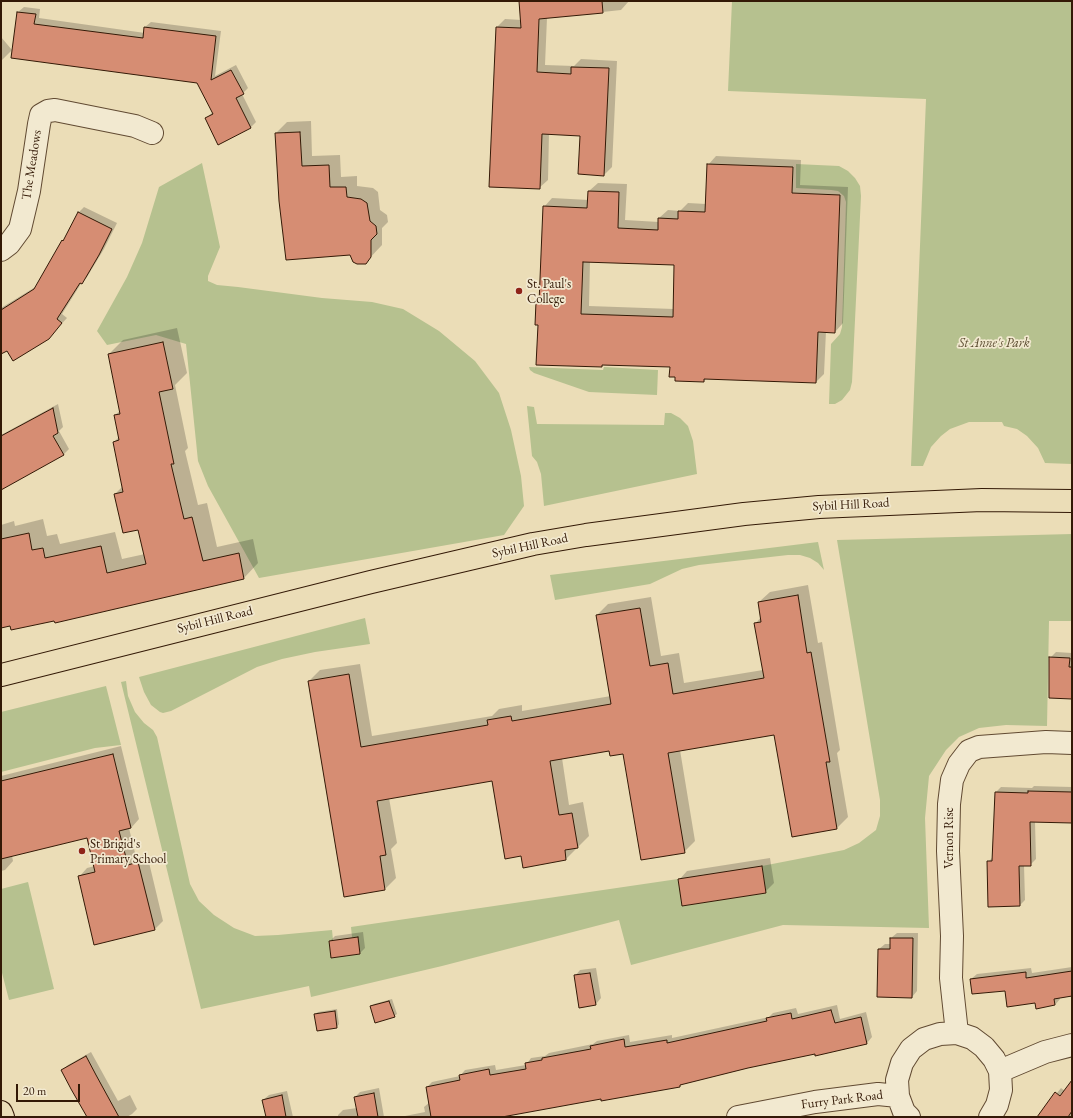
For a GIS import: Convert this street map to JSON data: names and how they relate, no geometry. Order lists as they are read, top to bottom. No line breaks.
{"streets":{"main road":["Sybil Hill Road"],"street":["The Meadows","Vernon Rise","Furry Park Road"]},"crossings":[["Vernon Rise","Furry Park Road"]],"parks":["St Anne's Park"],"places":["St. Paul's College","St Brigid's Primary School"],"scale_bar":"20 m"}
